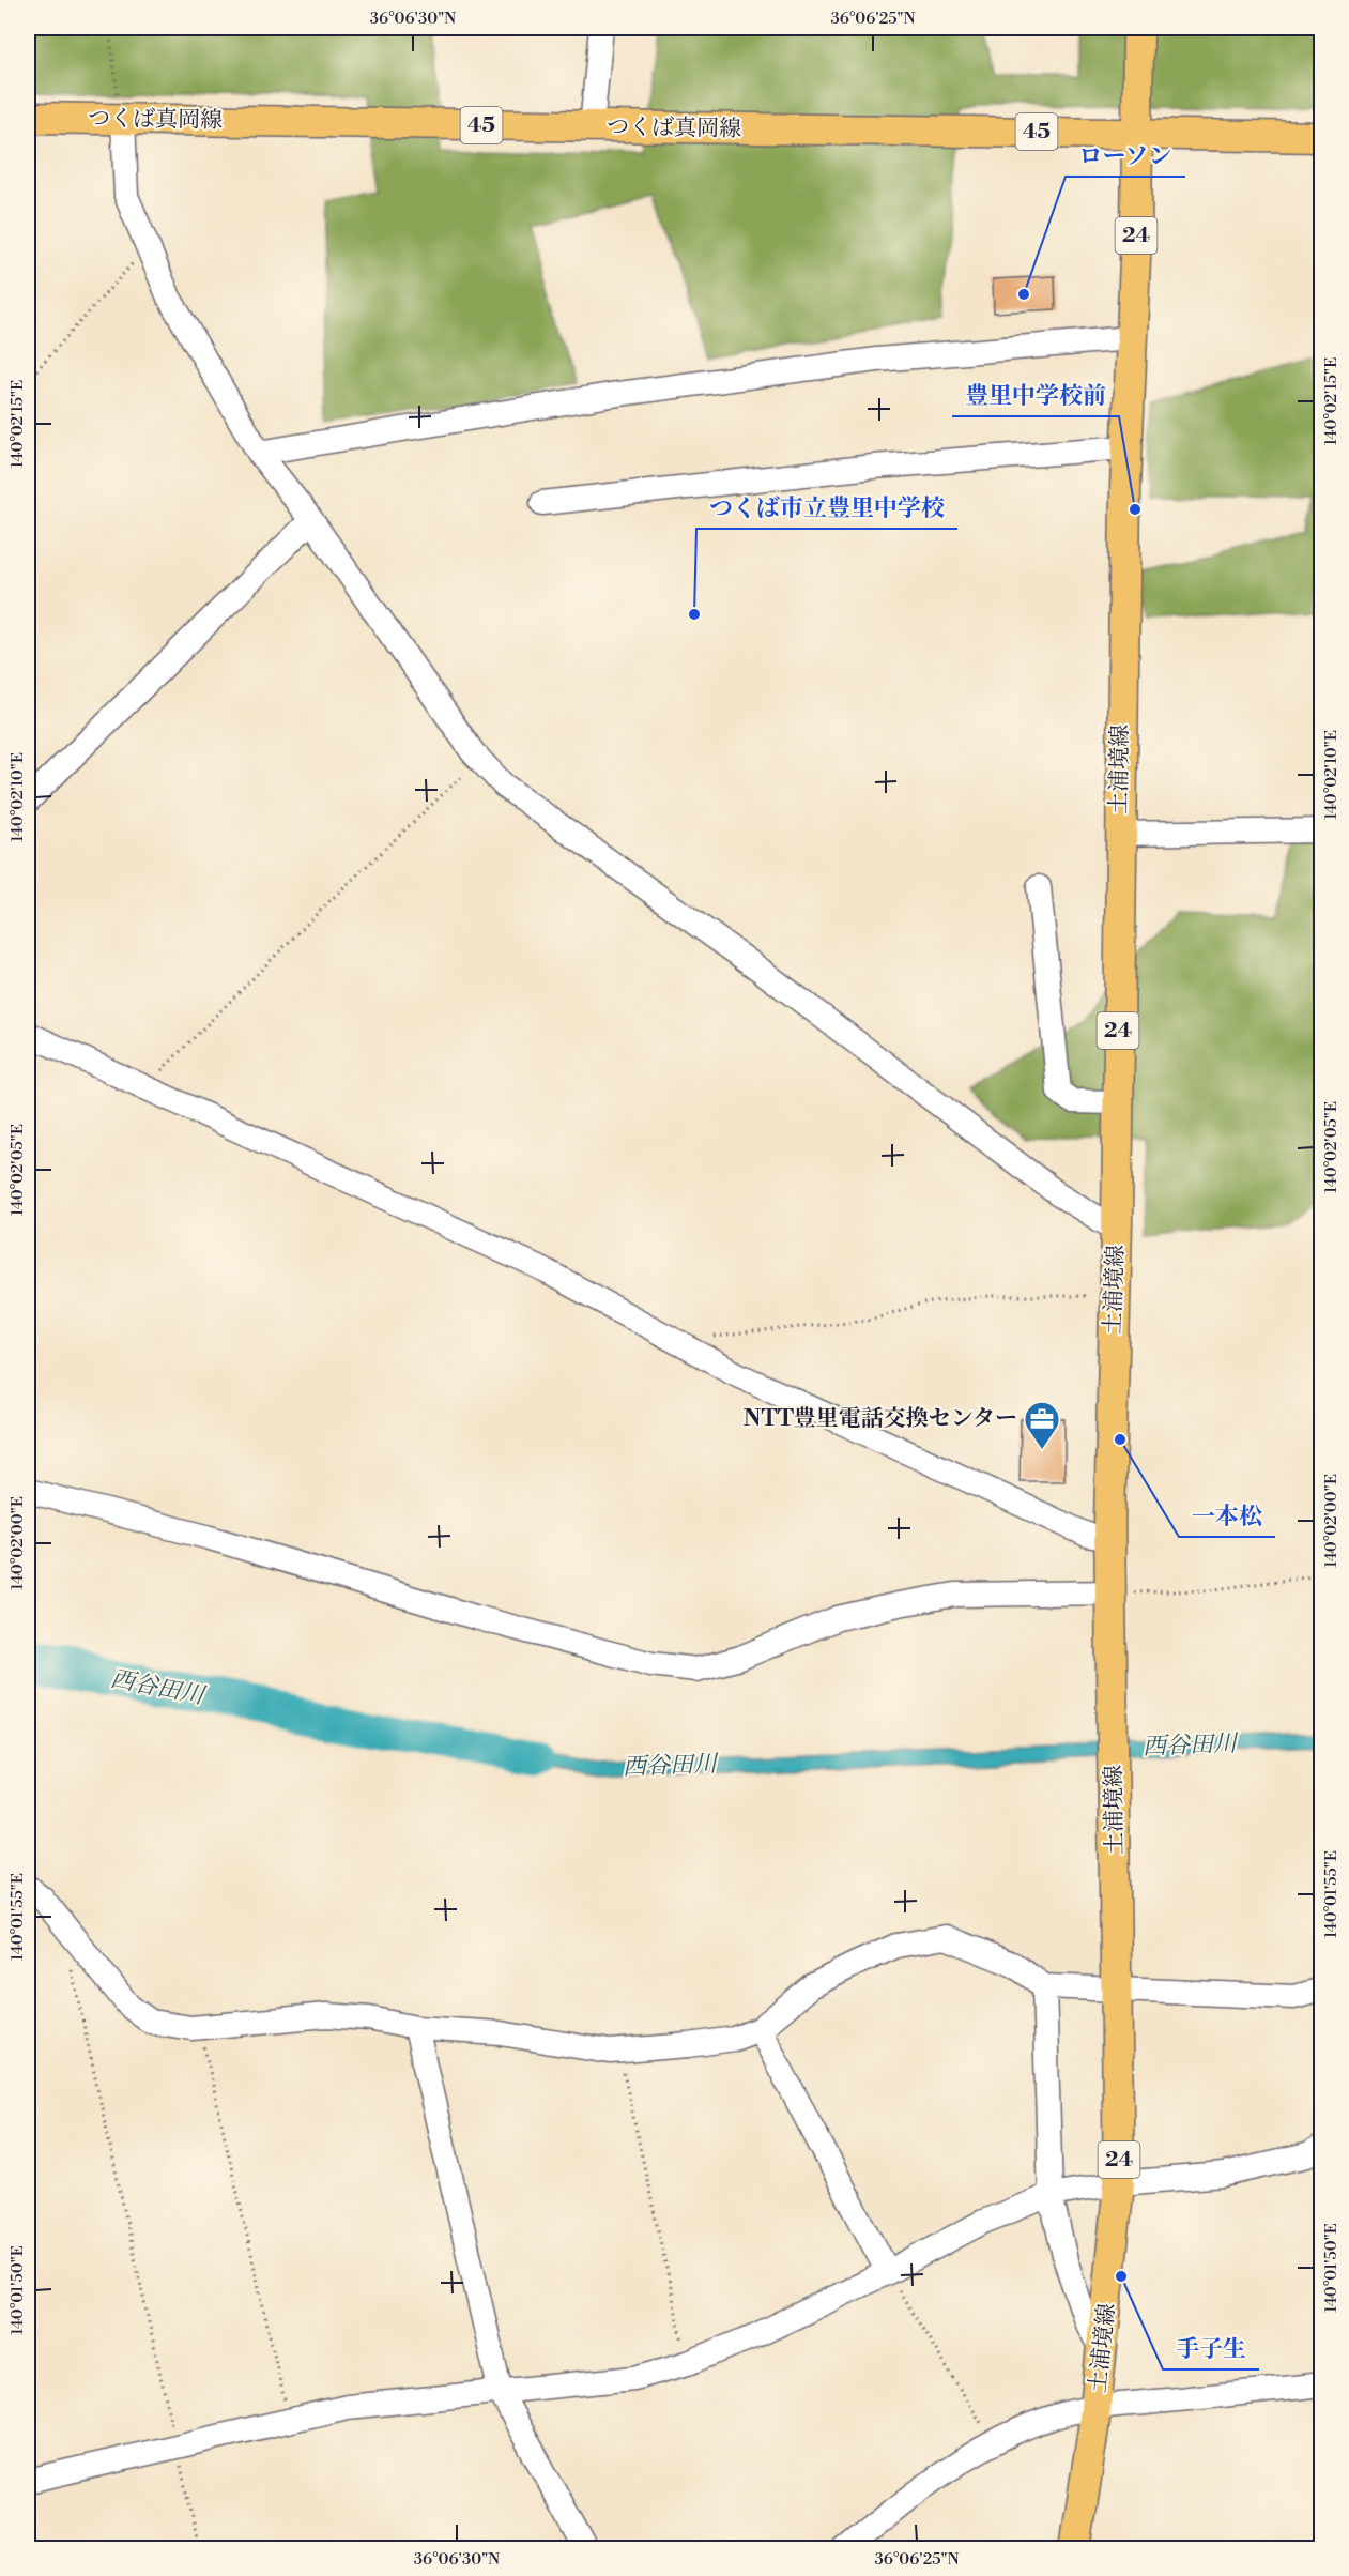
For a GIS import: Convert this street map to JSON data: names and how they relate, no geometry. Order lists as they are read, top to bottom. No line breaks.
{"streets":{"main road":["つくば真岡線","45","24","土浦境線"]},"crossings":[["つくば真岡線","土浦境線"]],"water":["西谷田川"],"places":{"other":["ローソン","豊里中学校前","つくば市立豊里中学校","一本松","手子生"],"office":["NTT豊里電話交換センター"]},"coordinates":["36°06'30\"N","36°06'25\"N","140°02'15\"E","140°02'10\"E","140°02'05\"E","140°02'00\"E","140°01'55\"E","140°01'50\"E"]}
